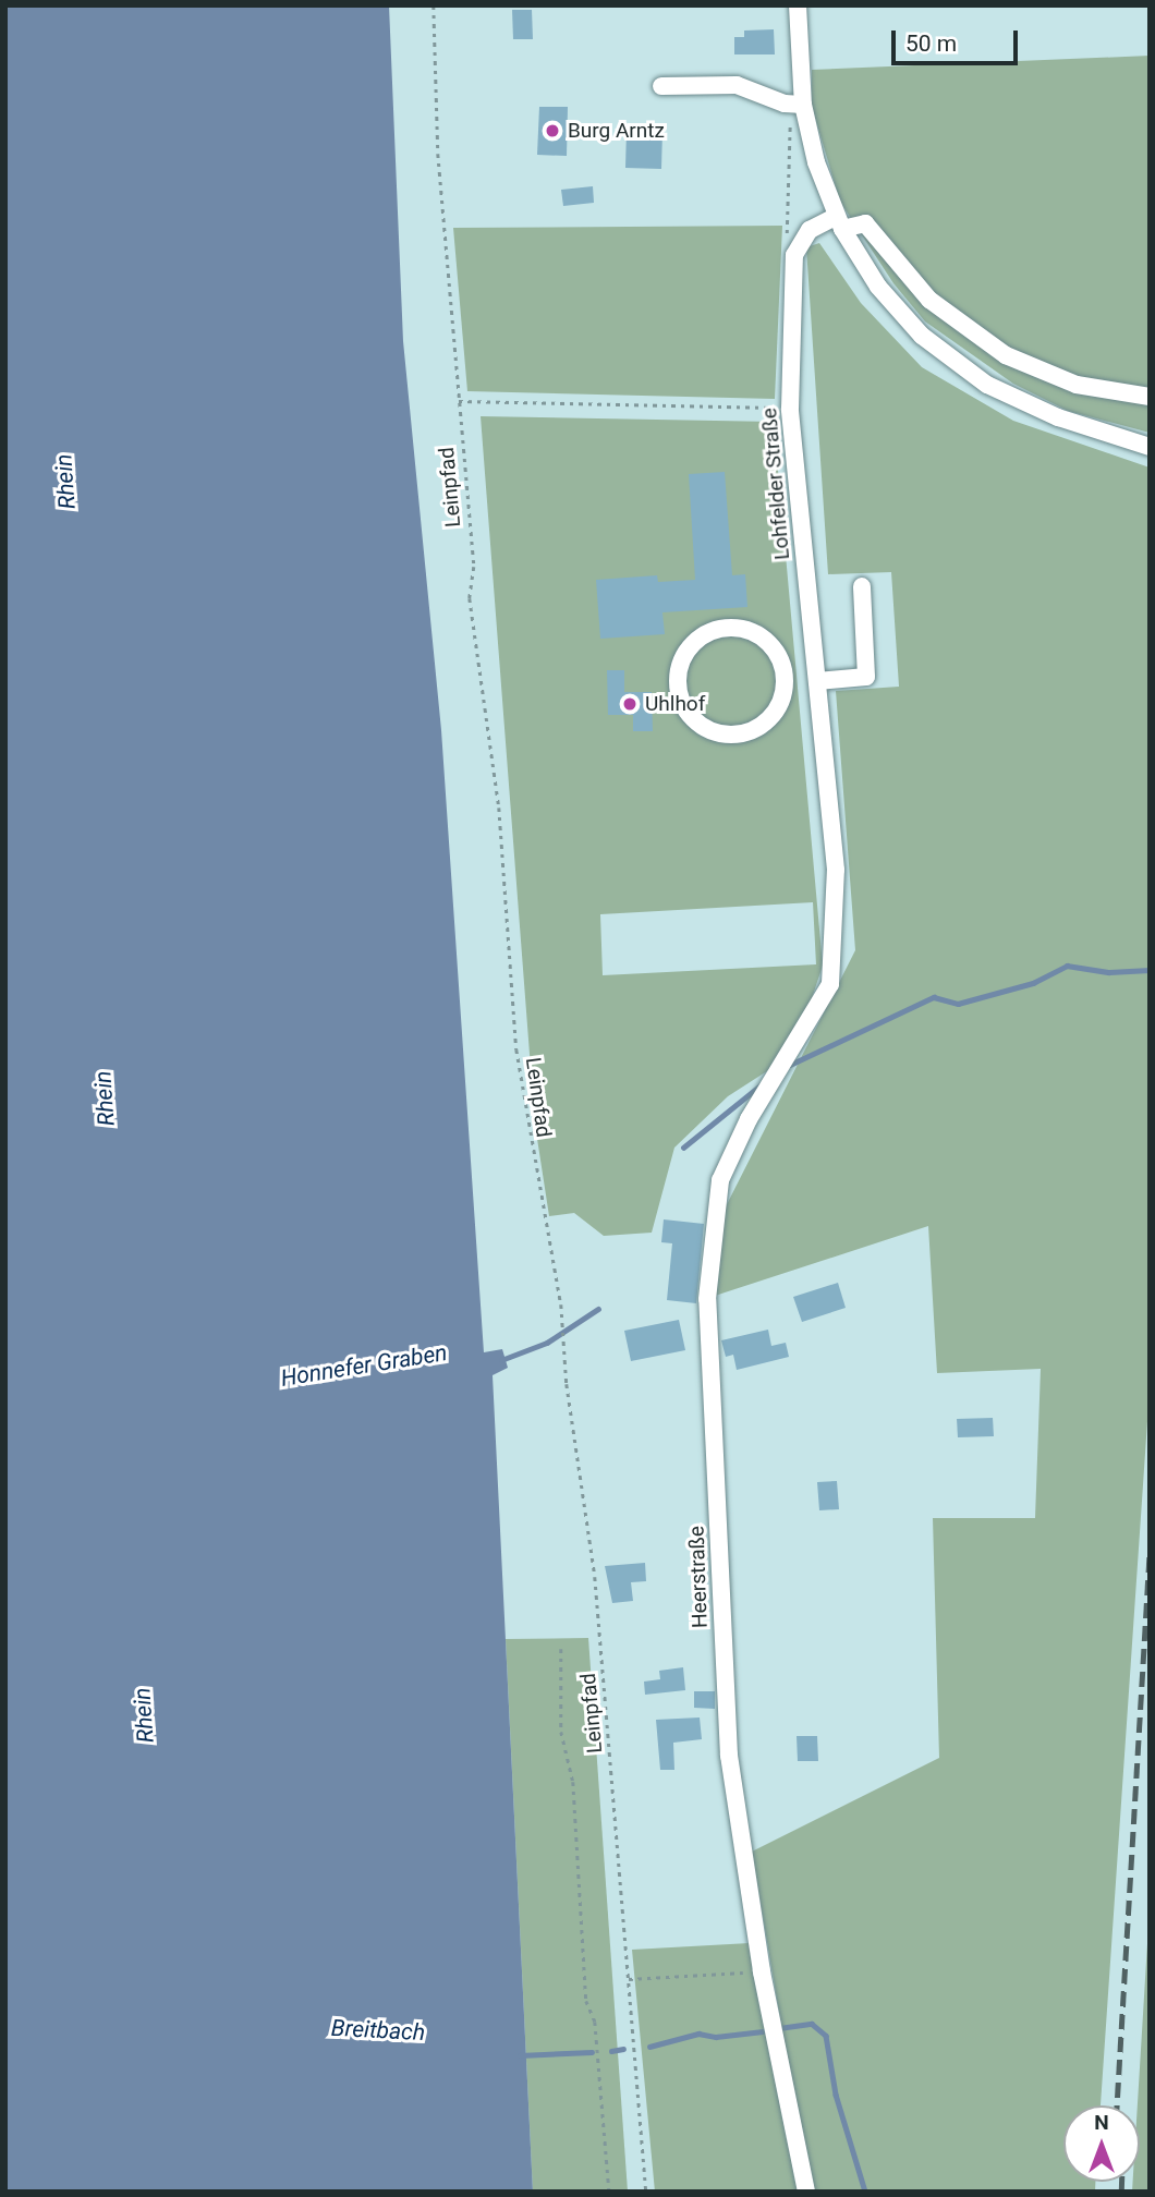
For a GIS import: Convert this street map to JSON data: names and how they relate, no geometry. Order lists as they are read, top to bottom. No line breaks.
{"streets":{"street":["Lohfelder Straße","Heerstraße"],"path":["Leinpfad"]},"crossings":[["Lohfelder Straße","Heerstraße"]],"water":["Rhein","Honnefer Graben","Breitbach"],"places":["Burg Arntz","Uhlhof"],"scale_bar":"50 m","north":"top"}
